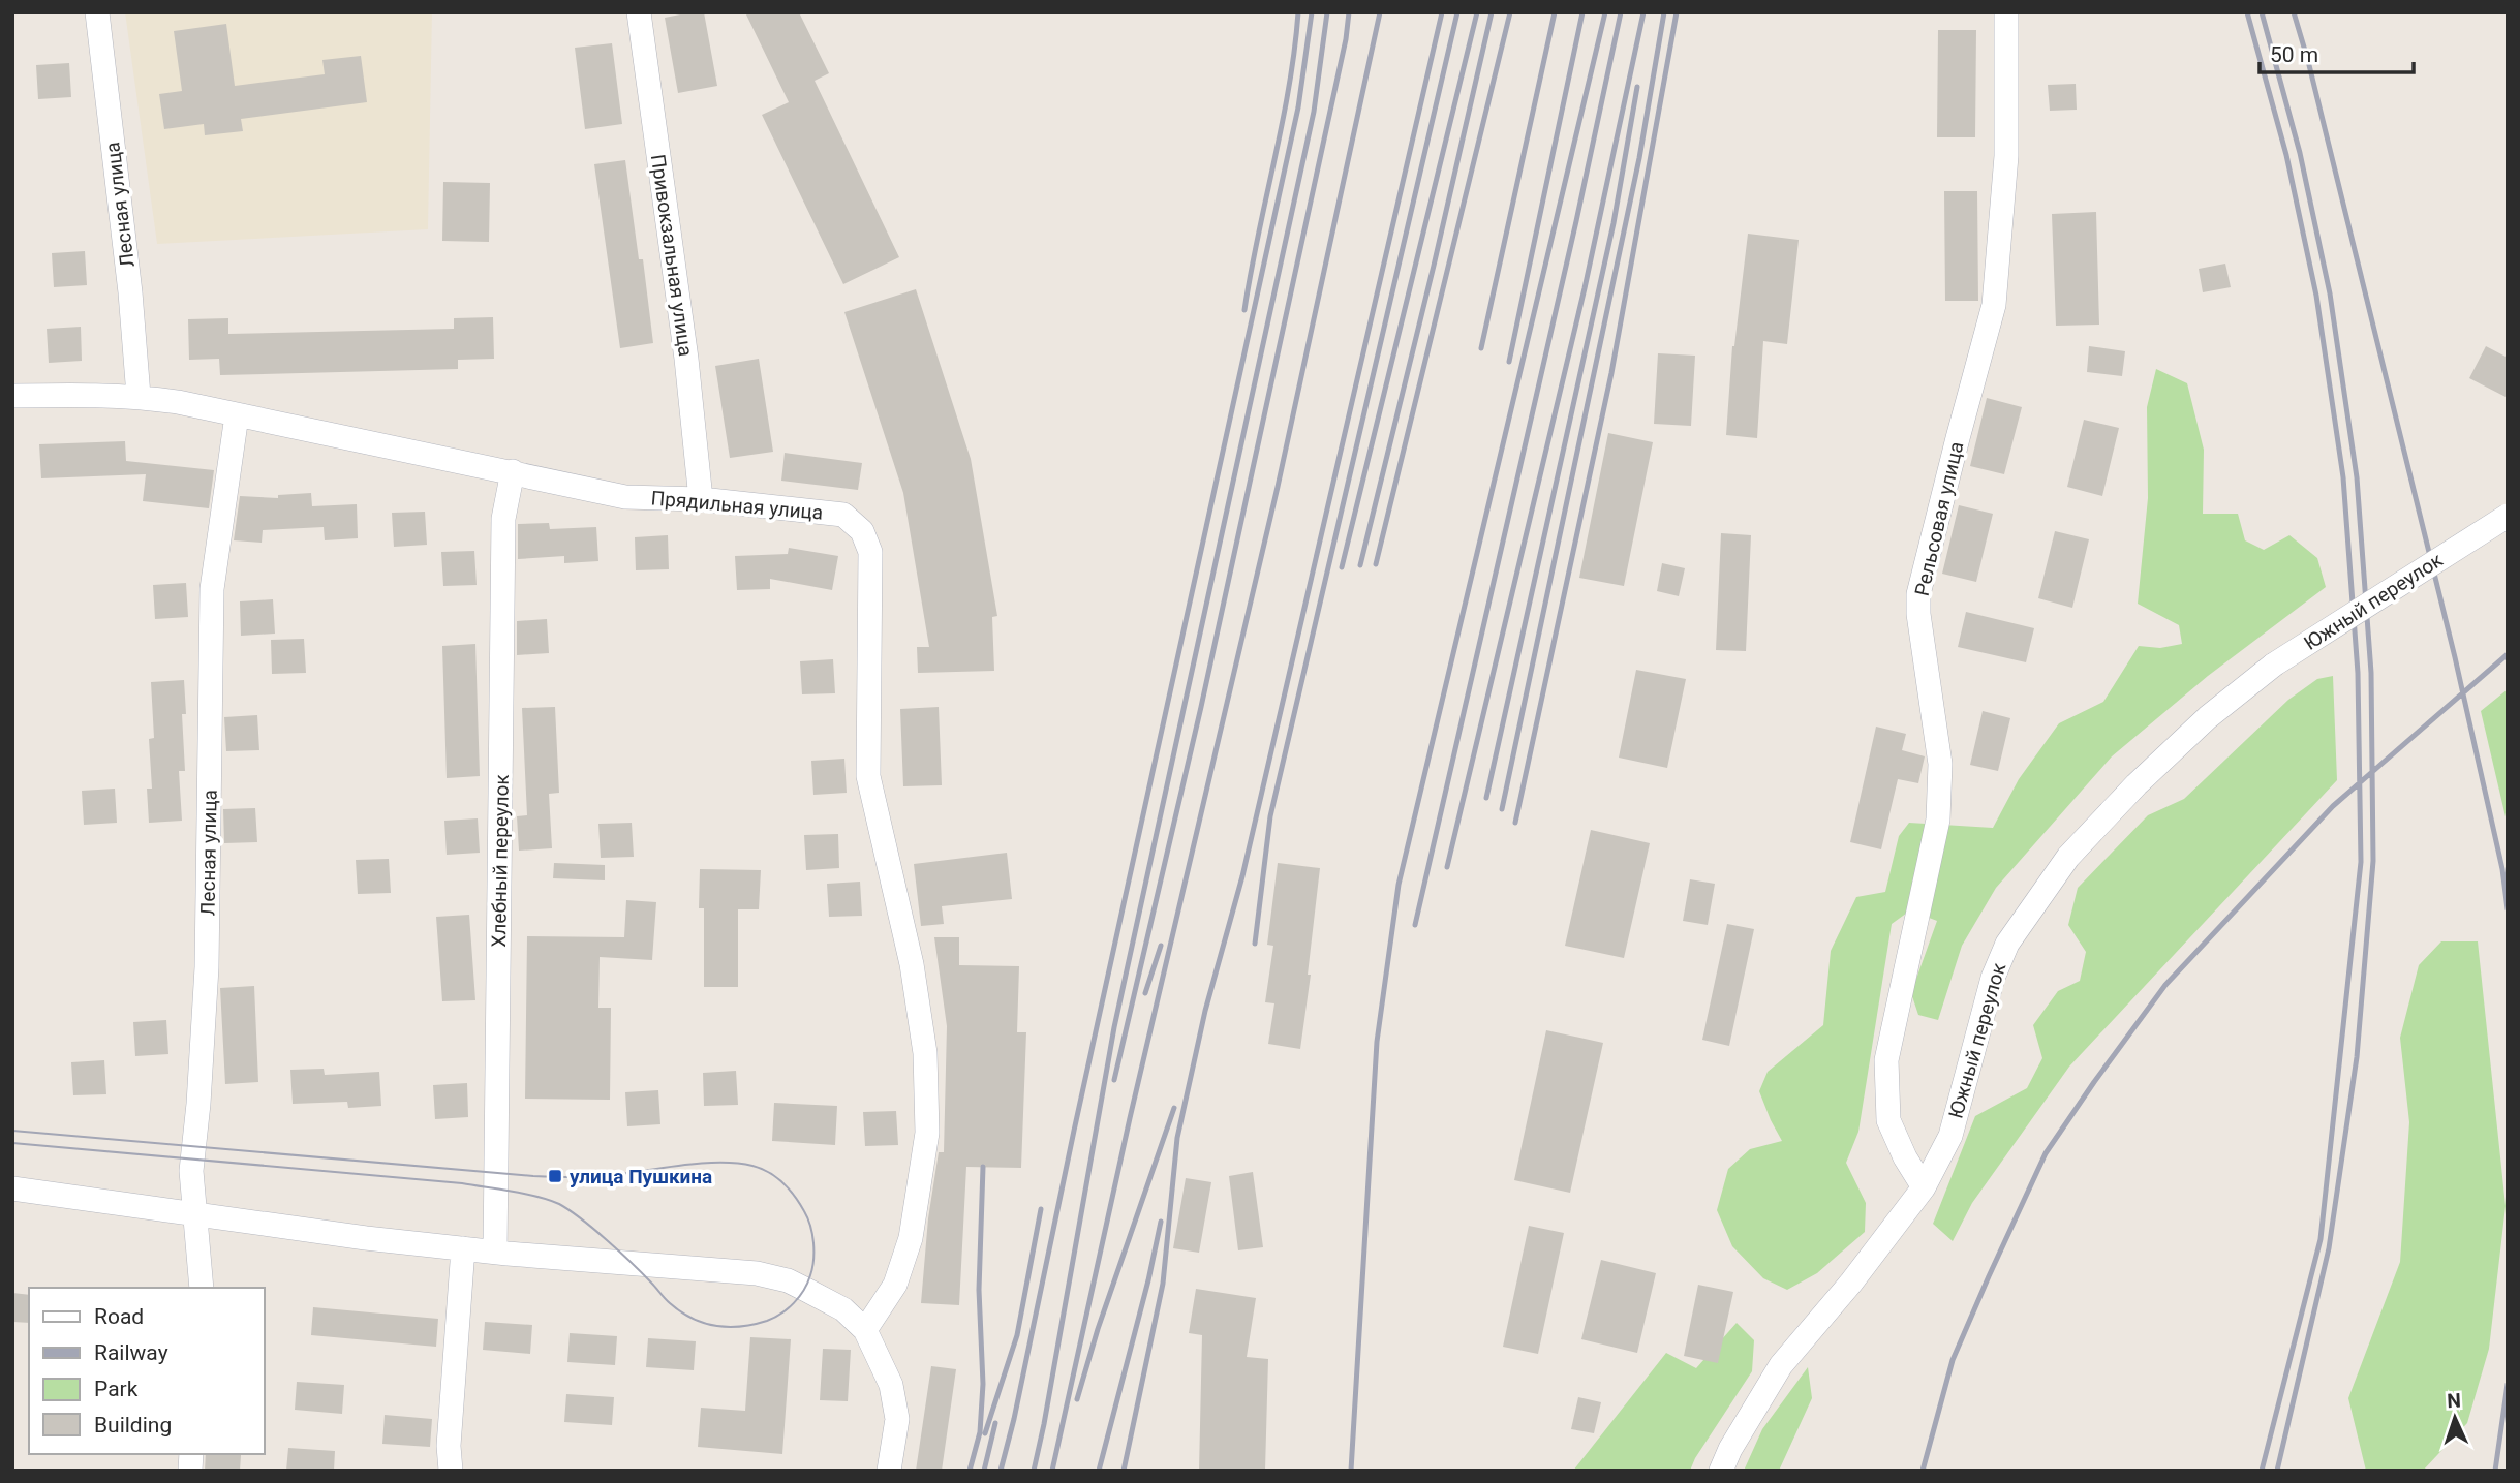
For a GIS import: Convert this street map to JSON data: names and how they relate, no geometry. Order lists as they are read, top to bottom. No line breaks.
{"streets":{"street":["Лесная улица","Привокзальная улица","Прядильная улица","Рельсовая улица","Южный переулок","Хлебный переулок"]},"crossings":[["Лесная улица","Прядильная улица"],["Привокзальная улица","Прядильная улица"],["Прядильная улица","Хлебный переулок"],["Рельсовая улица","Южный переулок"]],"places":{"transit":["улица Пушкина"]},"legend":["Road","Railway","Park","Building"],"scale_bar":"50 m","north":"top"}
